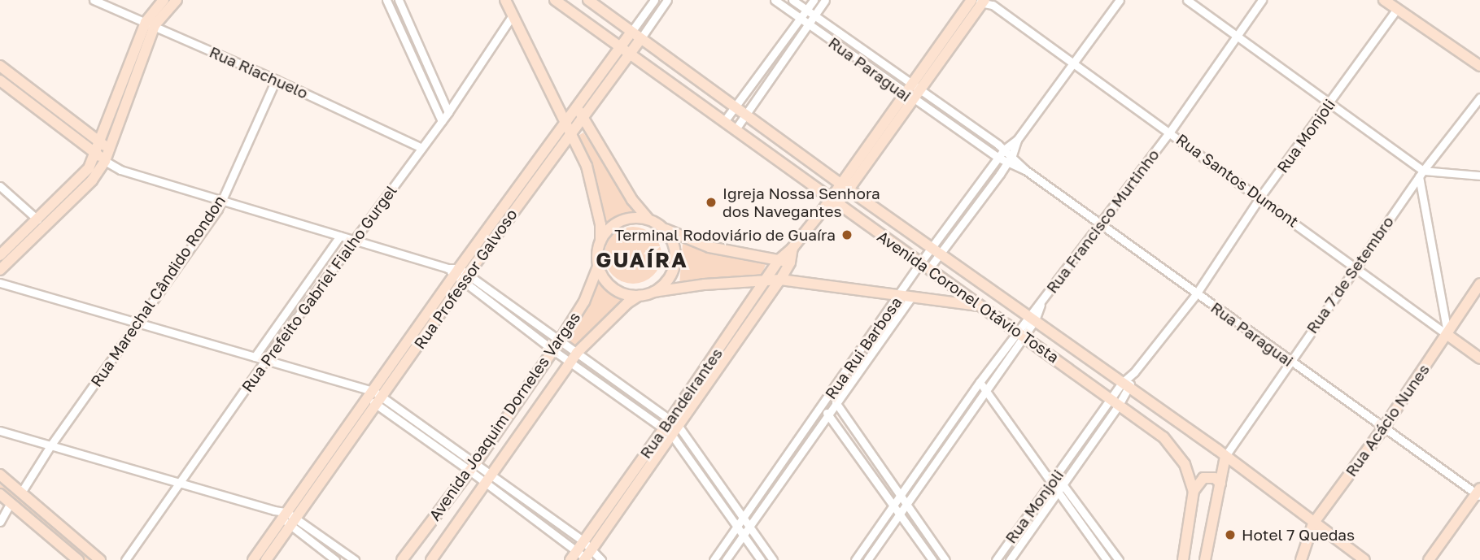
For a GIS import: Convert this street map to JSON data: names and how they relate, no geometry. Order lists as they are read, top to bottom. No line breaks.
{"streets":{"street":["Rua Paraguai","Rua Riachuelo","Rua Monjoli","Rua Santos Dumont","Rua Francisco Murtinho","Rua 7 de Setembro","Rua Professor Galvoso","Rua Prefeito Gabriel Fialho Gurgel","Rua Marechal Cândido Rondon","Avenida Coronel Otávio Tosta","Rua Rui Barbosa","Rua Bandeirantes","Avenida Joaquim Dorneles Vargas","Rua Acácio Nunes"]},"crossings":[["Rua Paraguai","Rua Monjoli"],["Rua Paraguai","Rua Francisco Murtinho"],["Rua Paraguai","Rua 7 de Setembro"],["Rua Paraguai","Rua Rui Barbosa"],["Rua Paraguai","Rua Bandeirantes"],["Rua Paraguai","Rua Acácio Nunes"],["Rua Riachuelo","Rua Prefeito Gabriel Fialho Gurgel"],["Rua Riachuelo","Rua Marechal Cândido Rondon"],["Rua Monjoli","Rua Santos Dumont"],["Rua Monjoli","Avenida Coronel Otávio Tosta"],["Rua Santos Dumont","Rua Francisco Murtinho"],["Rua Santos Dumont","Rua 7 de Setembro"],["Rua Santos Dumont","Rua Rui Barbosa"],["Rua Santos Dumont","Rua Bandeirantes"],["Rua Santos Dumont","Rua Acácio Nunes"],["Rua Francisco Murtinho","Avenida Coronel Otávio Tosta"],["Rua 7 de Setembro","Avenida Coronel Otávio Tosta"],["Rua Professor Galvoso","Avenida Coronel Otávio Tosta"],["Avenida Coronel Otávio Tosta","Rua Rui Barbosa"],["Avenida Coronel Otávio Tosta","Rua Bandeirantes"],["Avenida Coronel Otávio Tosta","Rua Acácio Nunes"]],"districts":["GUAÍRA"],"places":["Igreja Nossa Senhora dos Navegantes","Terminal Rodoviário de Guaíra","Hotel 7 Quedas"]}
